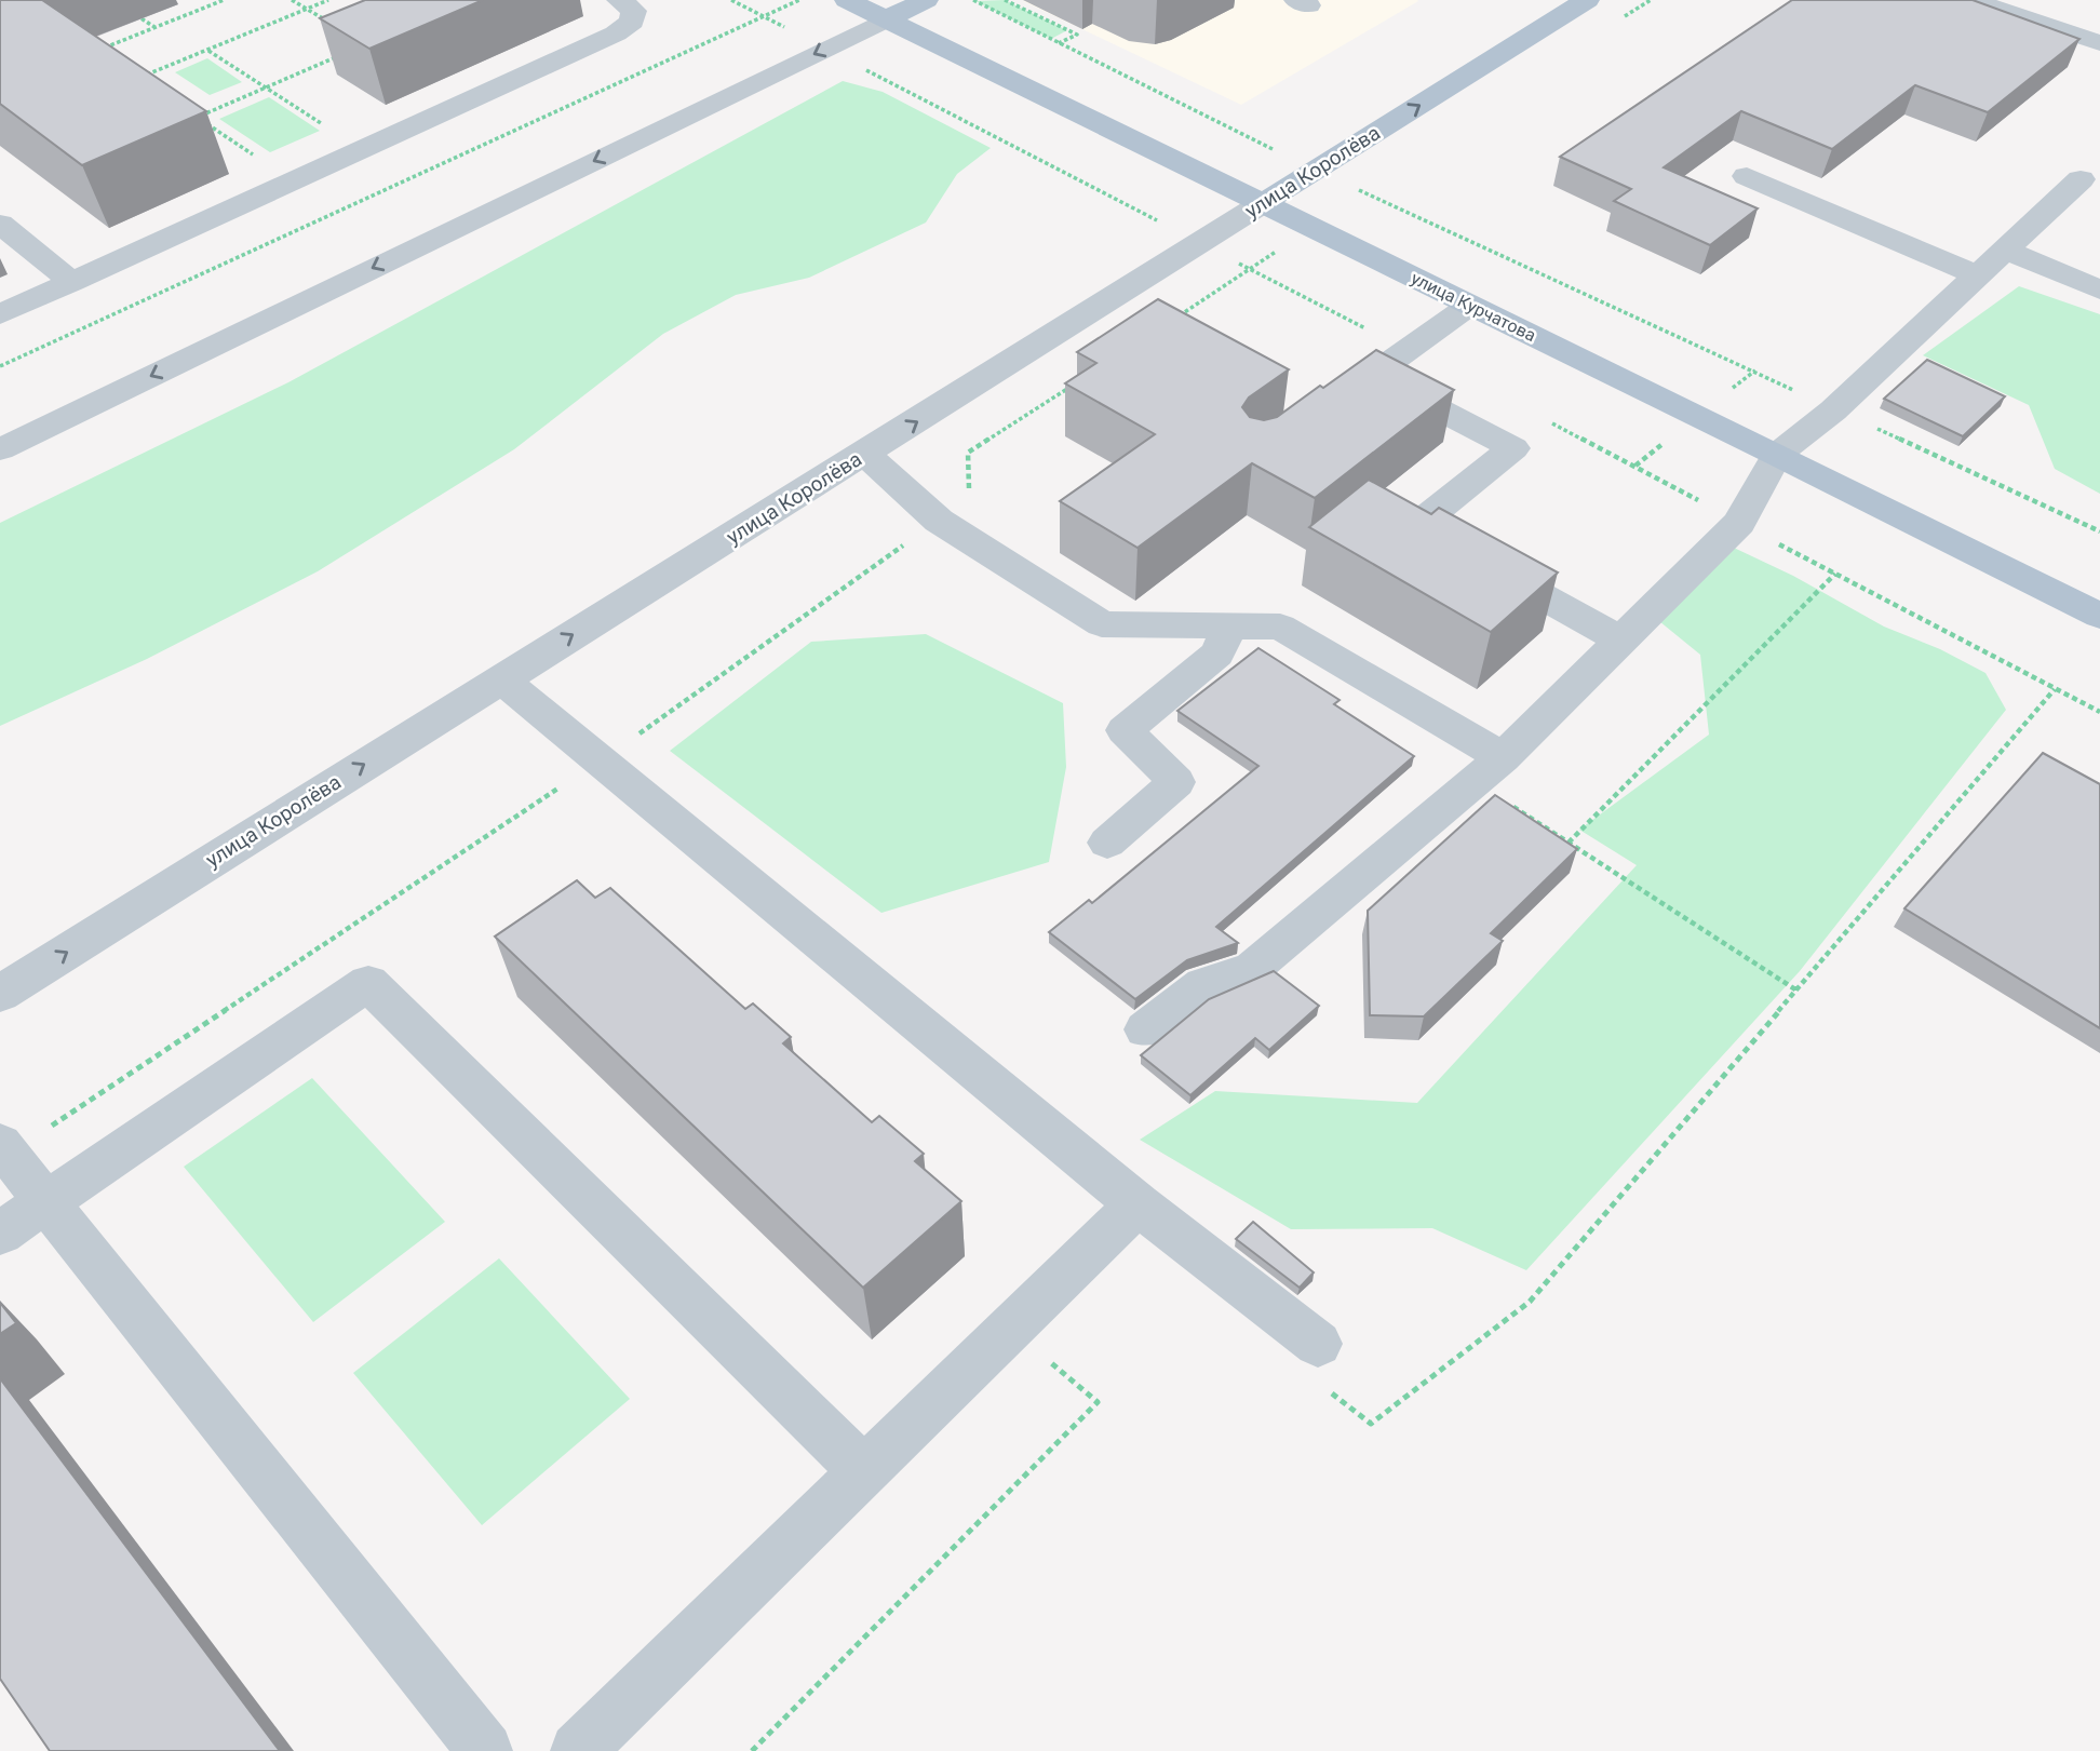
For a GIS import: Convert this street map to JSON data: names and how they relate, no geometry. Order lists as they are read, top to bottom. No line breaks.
{"streets":{"main road":["улица Королёва","улица Курчатова"]},"crossings":[["улица Королёва","улица Курчатова"]],"one_way":["улица Королёва"]}
